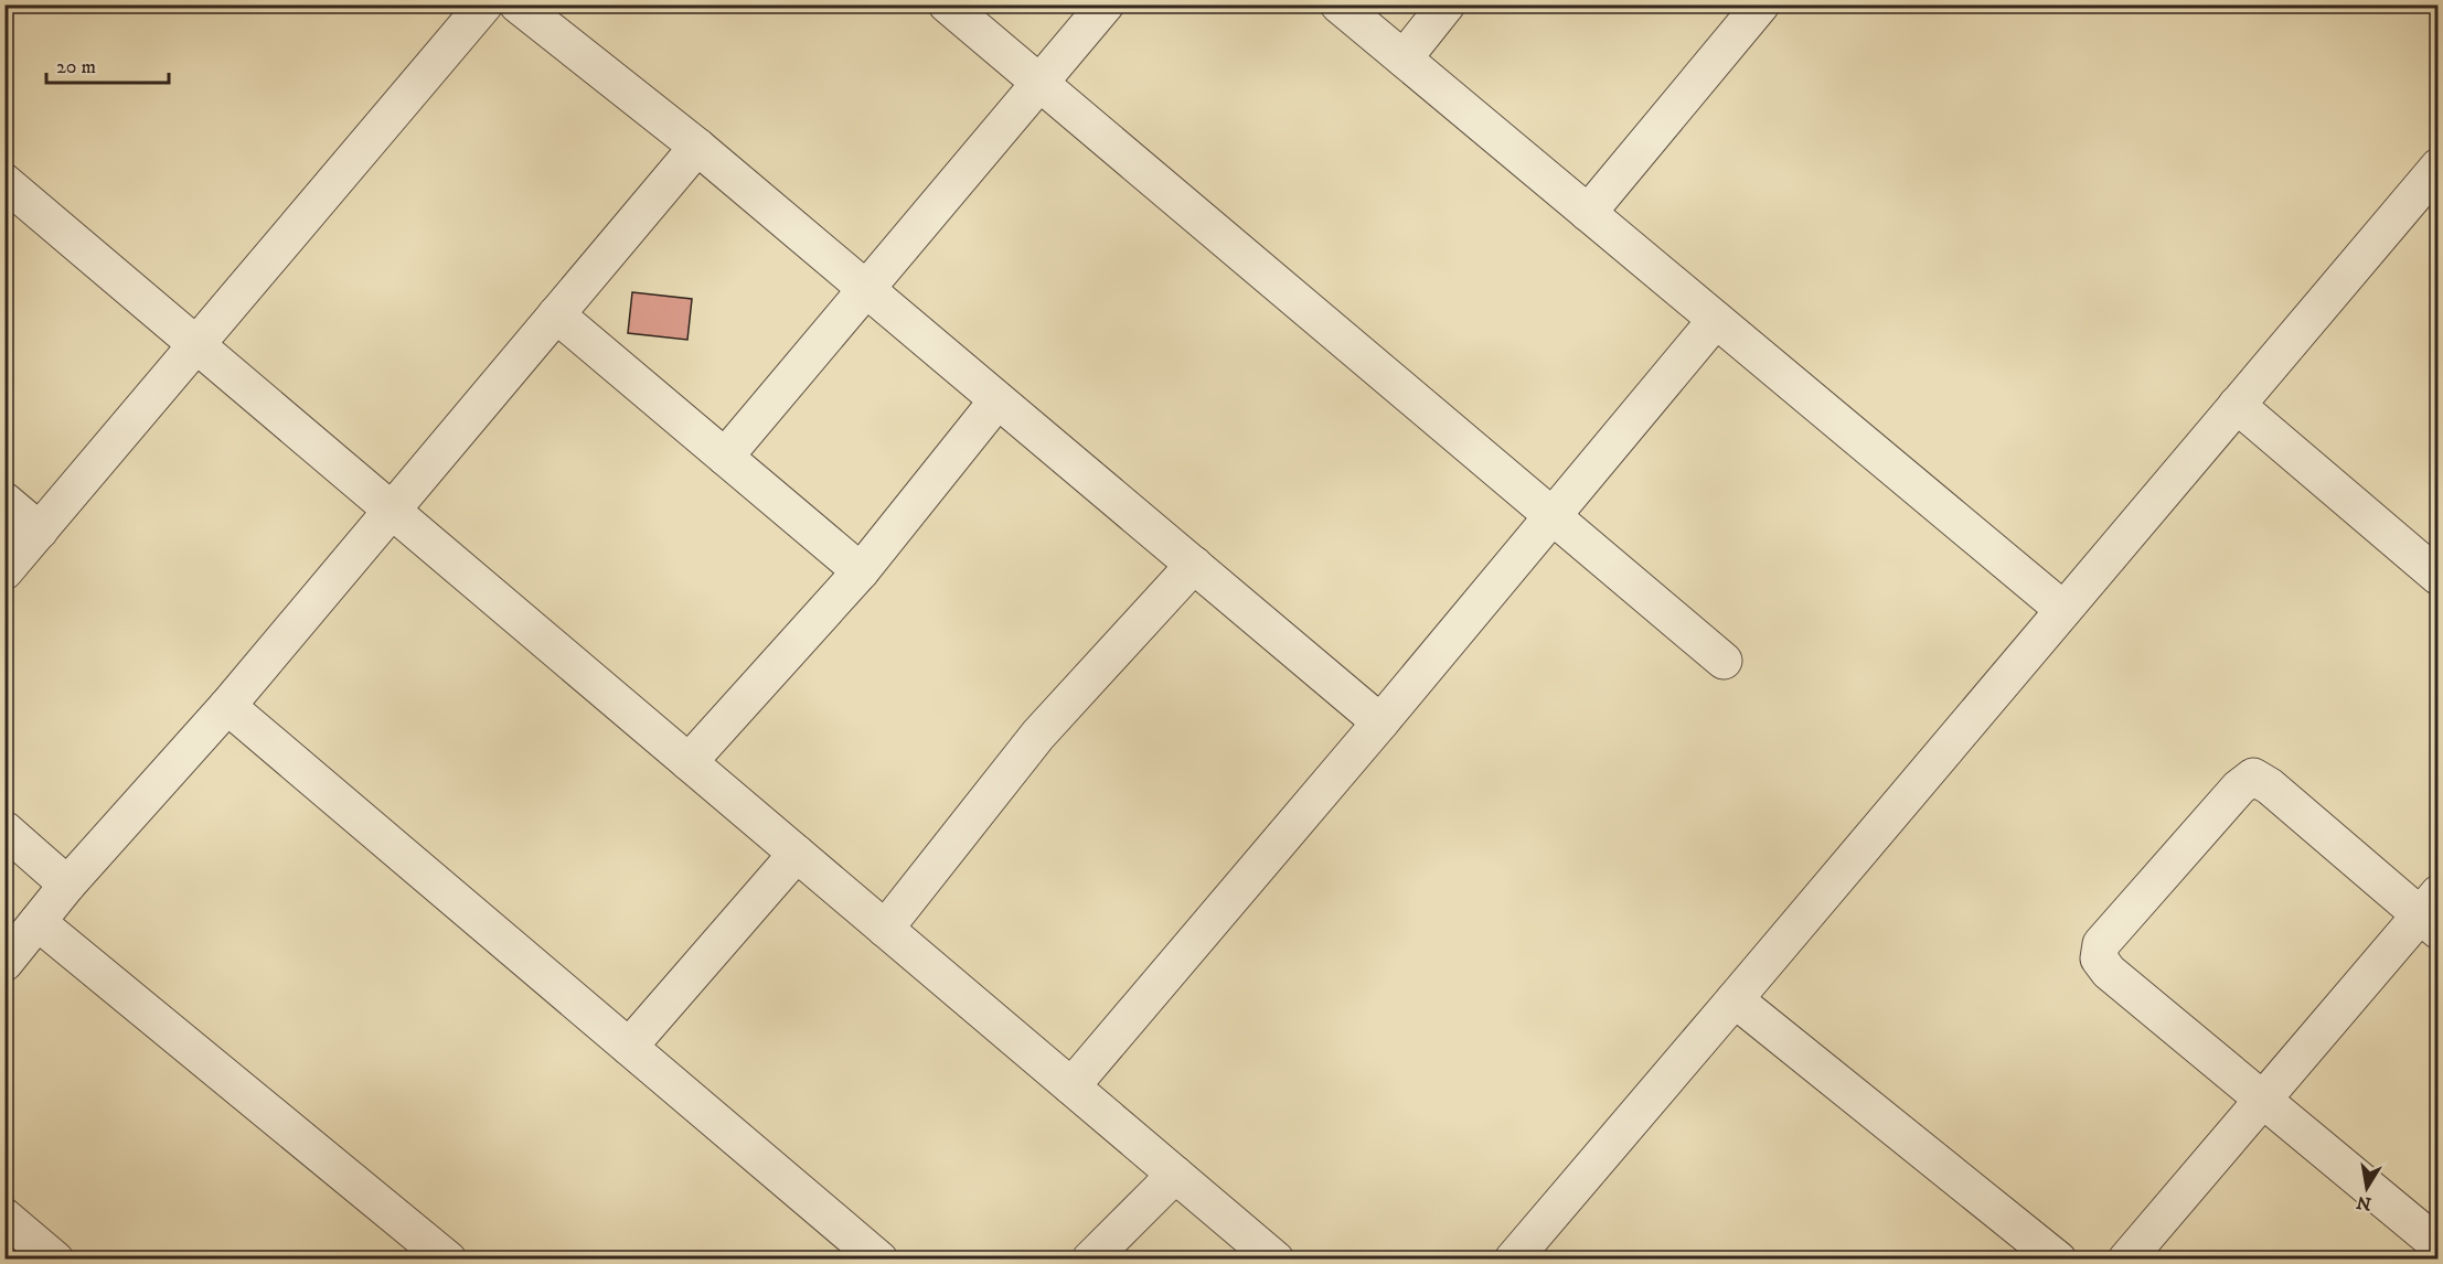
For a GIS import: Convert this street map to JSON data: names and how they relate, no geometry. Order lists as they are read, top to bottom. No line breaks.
{"scale_bar":"20 m","north":"bottom"}
